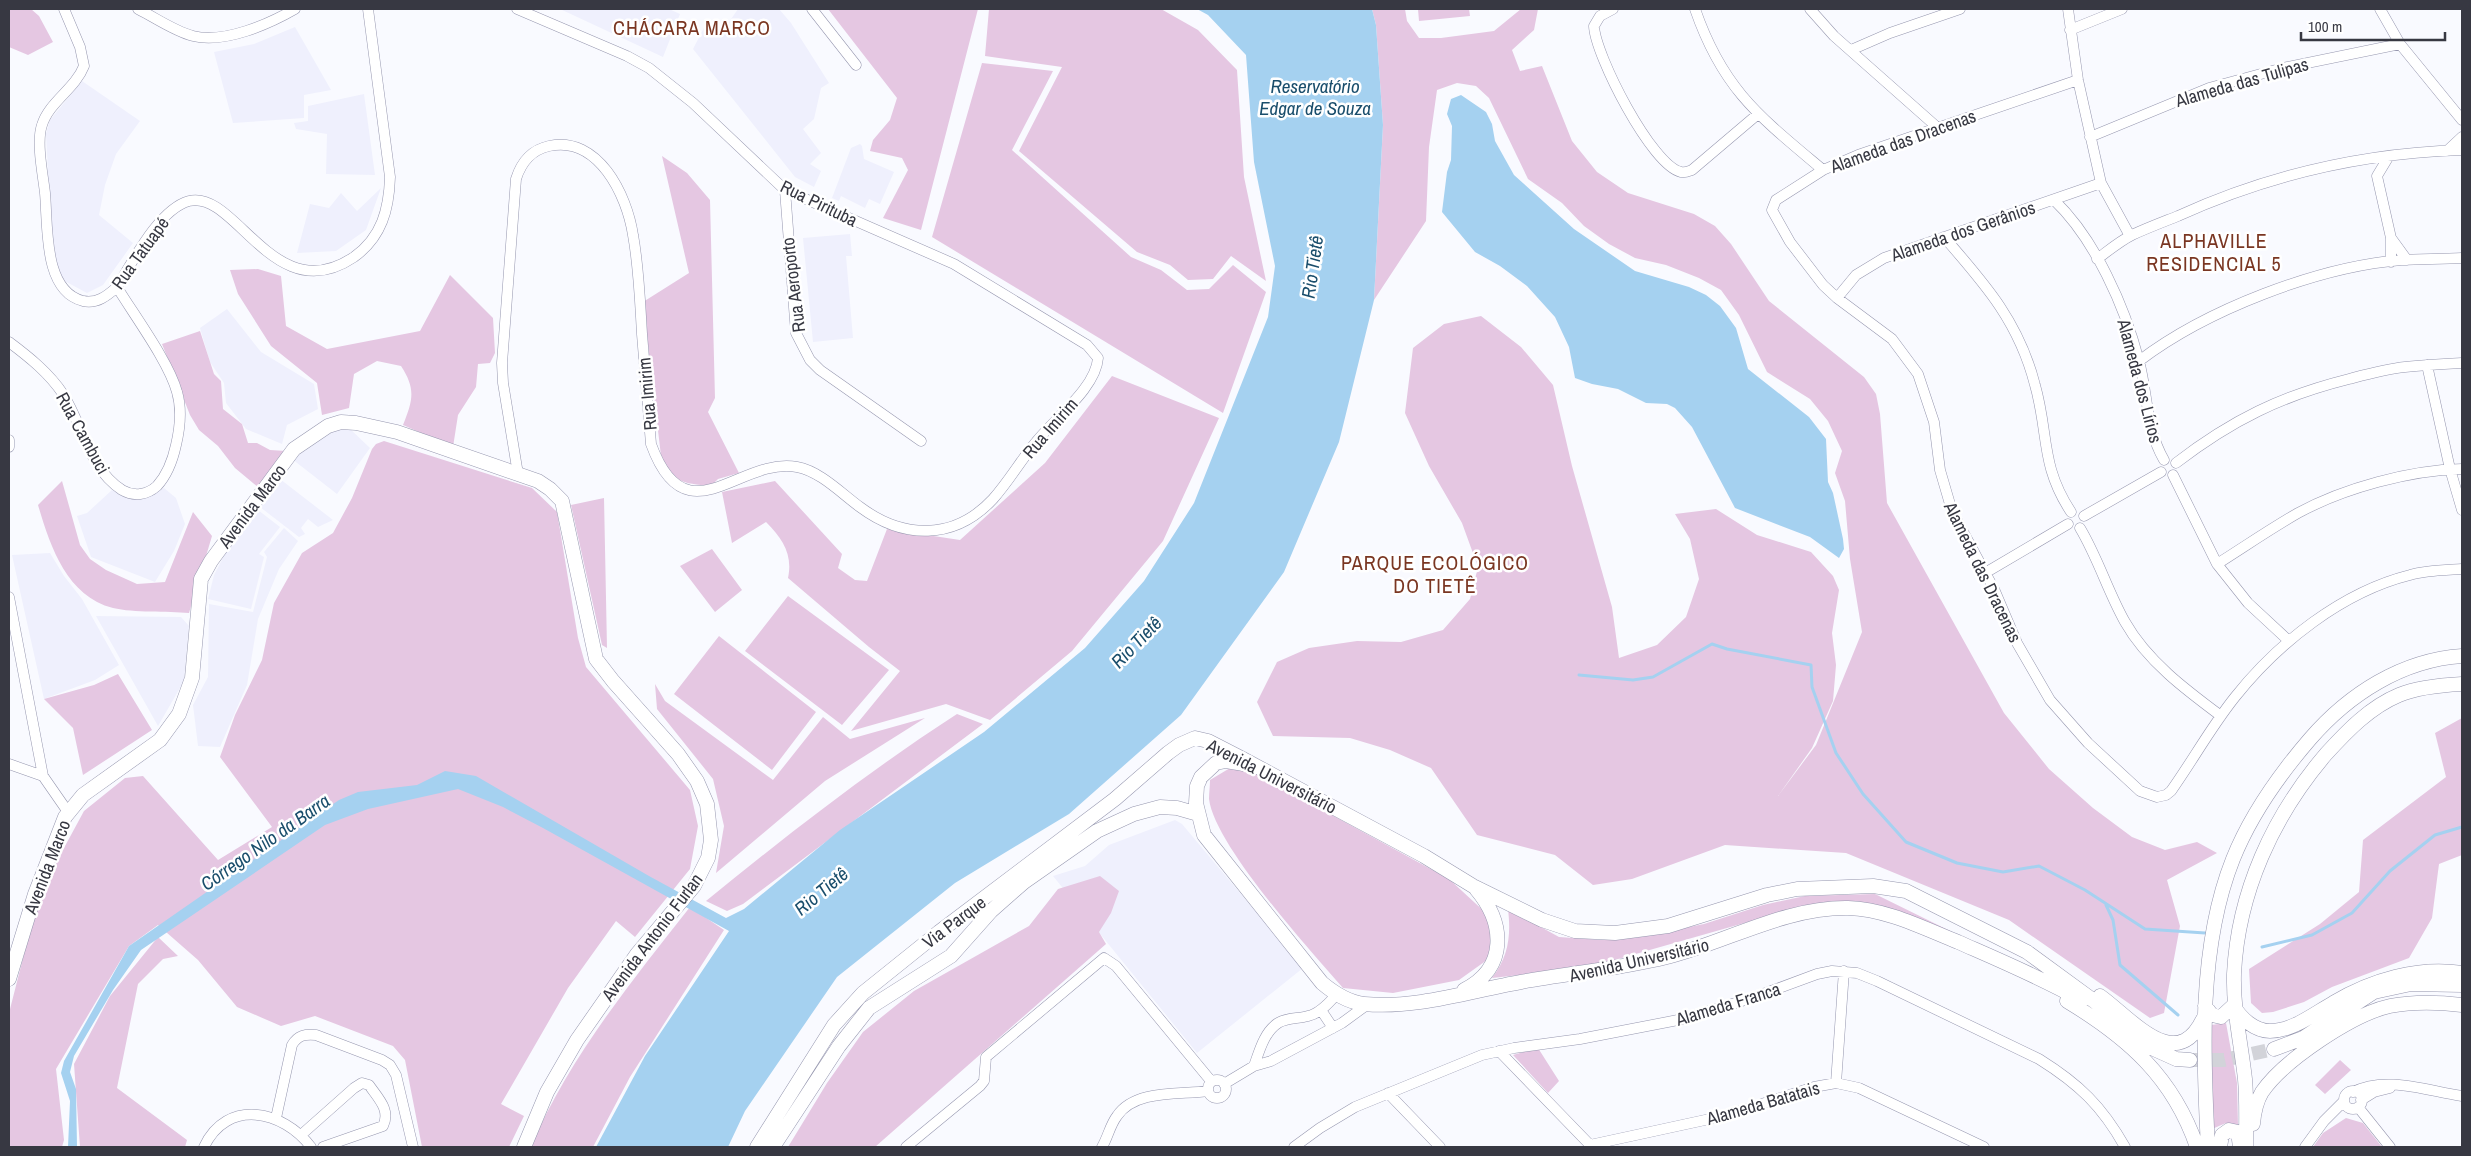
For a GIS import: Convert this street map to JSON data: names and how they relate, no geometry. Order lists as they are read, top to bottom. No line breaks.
{"streets":{"main road":["Avenida Marco","Avenida Universitário","Via Parque","Avenida Antonio Furlan"],"street":["Alameda das Tulipas","Alameda das Dracenas","Rua Pirituba","Alameda dos Gerânios","Rua Tatuapé","Rua Aeroporto","Alameda dos Lírios","Rua Imirim","Rua Cambuci","Alameda Franca","Alameda Batatais"]},"crossings":[["Alameda das Dracenas","Alameda dos Gerânios"],["Rua Pirituba","Rua Aeroporto"],["Rua Pirituba","Rua Imirim"],["Alameda dos Gerânios","Alameda dos Lírios"],["Rua Tatuapé","Rua Cambuci"],["Rua Imirim","Avenida Marco"],["Avenida Marco","Avenida Antonio Furlan"],["Avenida Universitário","Via Parque"]],"districts":["CHÁCARA MARCO","ALPHAVILLE RESIDENCIAL 5","PARQUE ECOLÓGICO DO TIETÊ"],"water":["Reservatório Edgar de Souza","Rio Tietê","Córrego Nilo da Barra"],"scale_bar":"100 m"}
